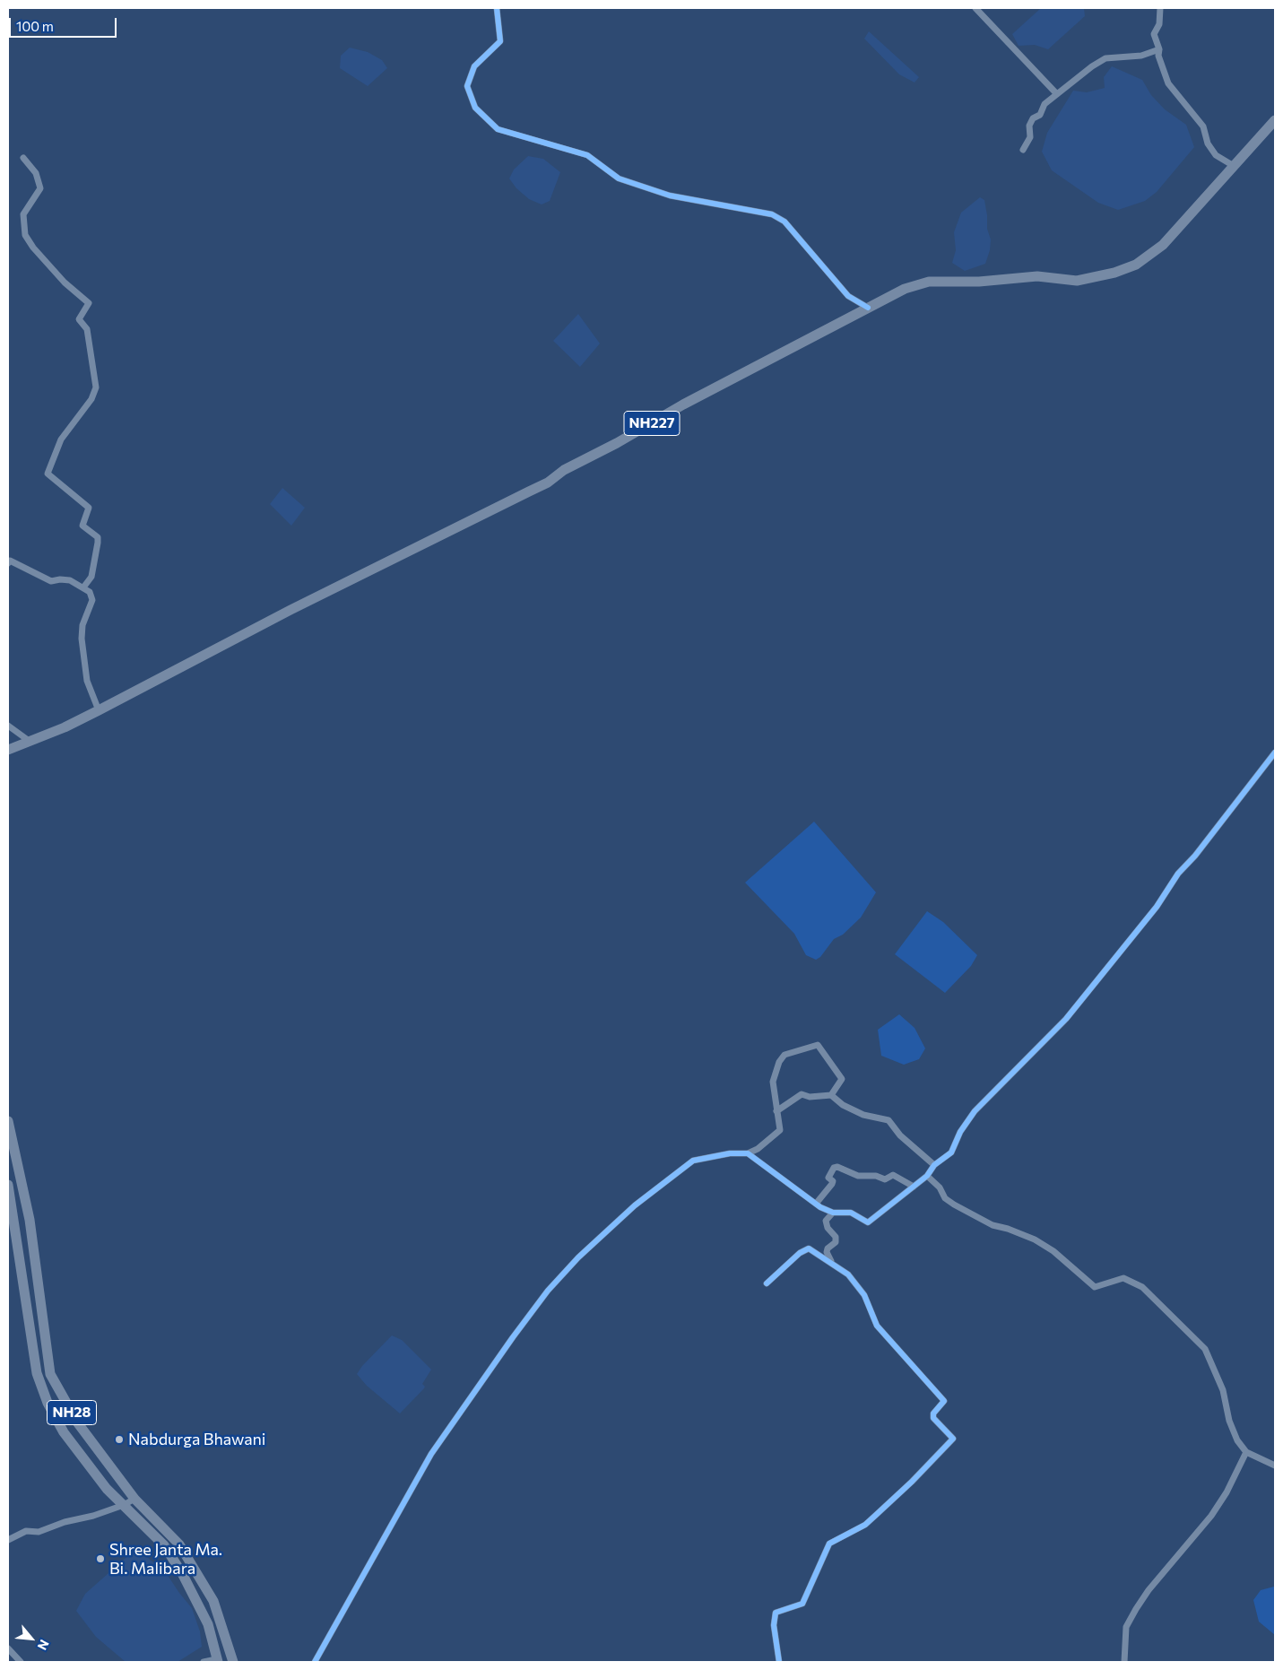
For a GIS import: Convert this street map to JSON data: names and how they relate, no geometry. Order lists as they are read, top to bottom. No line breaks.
{"streets":{"highway":["NH227","NH28"]},"places":["Nabdurga Bhawani","Shree Janta Ma. Bi. Malibara"],"scale_bar":"100 m","north":"bottom right"}
